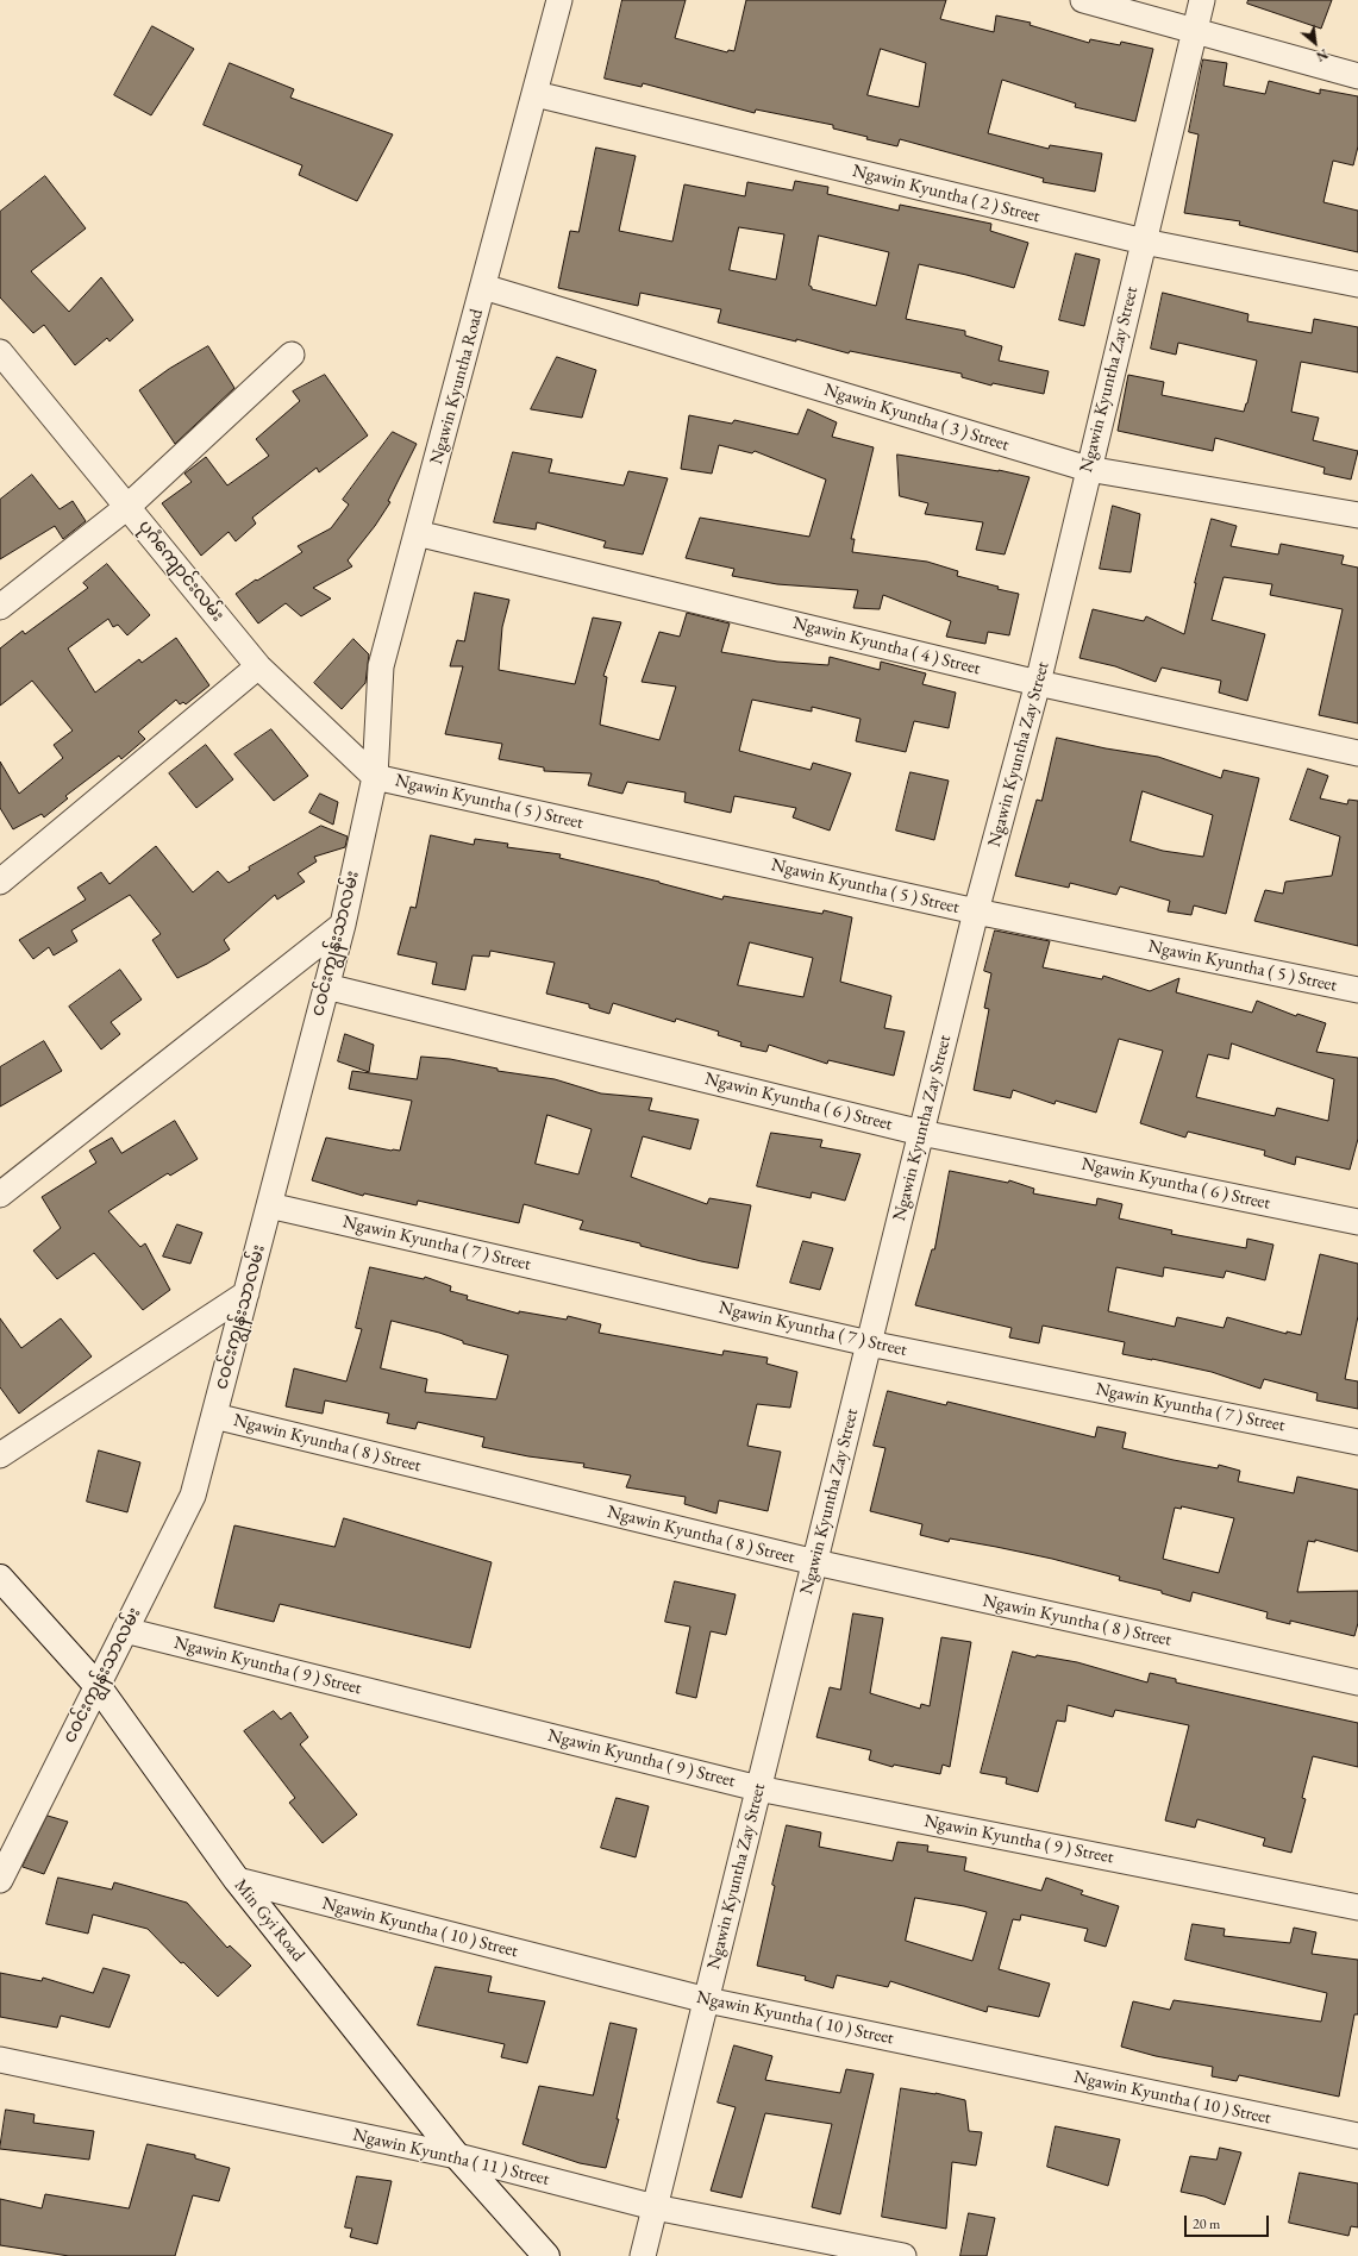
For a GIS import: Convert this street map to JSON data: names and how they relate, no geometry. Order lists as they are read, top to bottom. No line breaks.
{"streets":{"main road":["Min Gyi Road"],"street":["Ngawin Kyuntha ( 2 ) Street","Ngawin Kyuntha Zay Street","Ngawin Kyuntha Road","Ngawin Kyuntha ( 3 ) Street","ပုဂံကျောင်းလမ်း","Ngawin Kyuntha ( 4 ) Street","Ngawin Kyuntha ( 5 ) Street","ငဝင်းကျွန်းသာလမ်း","Ngawin Kyuntha ( 6 ) Street","Ngawin Kyuntha ( 7 ) Street","Ngawin Kyuntha ( 8 ) Street","Ngawin Kyuntha ( 9 ) Street","Ngawin Kyuntha ( 10 ) Street","Ngawin Kyuntha ( 11 ) Street"]},"crossings":[["Ngawin Kyuntha ( 2 ) Street","Ngawin Kyuntha Zay Street"],["Ngawin Kyuntha ( 2 ) Street","Ngawin Kyuntha Road"],["Ngawin Kyuntha Zay Street","Ngawin Kyuntha ( 3 ) Street"],["Ngawin Kyuntha Zay Street","Ngawin Kyuntha ( 4 ) Street"],["Ngawin Kyuntha Zay Street","Ngawin Kyuntha ( 5 ) Street"],["Ngawin Kyuntha Zay Street","Ngawin Kyuntha ( 6 ) Street"],["Ngawin Kyuntha Zay Street","Ngawin Kyuntha ( 7 ) Street"],["Ngawin Kyuntha Zay Street","Ngawin Kyuntha ( 8 ) Street"],["Ngawin Kyuntha Zay Street","Ngawin Kyuntha ( 9 ) Street"],["Ngawin Kyuntha Zay Street","Ngawin Kyuntha ( 10 ) Street"],["Ngawin Kyuntha Zay Street","Ngawin Kyuntha ( 11 ) Street"],["Ngawin Kyuntha Road","Ngawin Kyuntha ( 3 ) Street"],["Ngawin Kyuntha Road","ပုဂံကျောင်းလမ်း"],["Ngawin Kyuntha Road","Ngawin Kyuntha ( 4 ) Street"],["Ngawin Kyuntha Road","Ngawin Kyuntha ( 5 ) Street"],["Ngawin Kyuntha Road","ငဝင်းကျွန်းသာလမ်း"],["ပုဂံကျောင်းလမ်း","Ngawin Kyuntha ( 5 ) Street"],["ပုဂံကျောင်းလမ်း","ငဝင်းကျွန်းသာလမ်း"],["Ngawin Kyuntha ( 5 ) Street","ငဝင်းကျွန်းသာလမ်း"],["ငဝင်းကျွန်းသာလမ်း","Ngawin Kyuntha ( 6 ) Street"],["ငဝင်းကျွန်းသာလမ်း","Ngawin Kyuntha ( 7 ) Street"],["ငဝင်းကျွန်းသာလမ်း","Ngawin Kyuntha ( 8 ) Street"],["ငဝင်းကျွန်းသာလမ်း","Ngawin Kyuntha ( 9 ) Street"],["ငဝင်းကျွန်းသာလမ်း","Min Gyi Road"],["Min Gyi Road","Ngawin Kyuntha ( 10 ) Street"],["Min Gyi Road","Ngawin Kyuntha ( 11 ) Street"]],"scale_bar":"20 m","north":"bottom right"}
